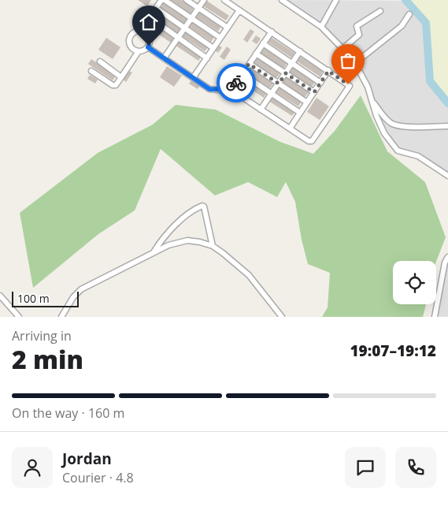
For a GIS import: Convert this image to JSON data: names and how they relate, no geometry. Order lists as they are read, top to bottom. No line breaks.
{"scale_bar":"100 m","page":{"scale":"100 m","heading":["2 min","Arriving in","19:07–19:12"],"panel":["Jordan","Courier · 4.8"],"bar":"On the way · 160 m"}}
